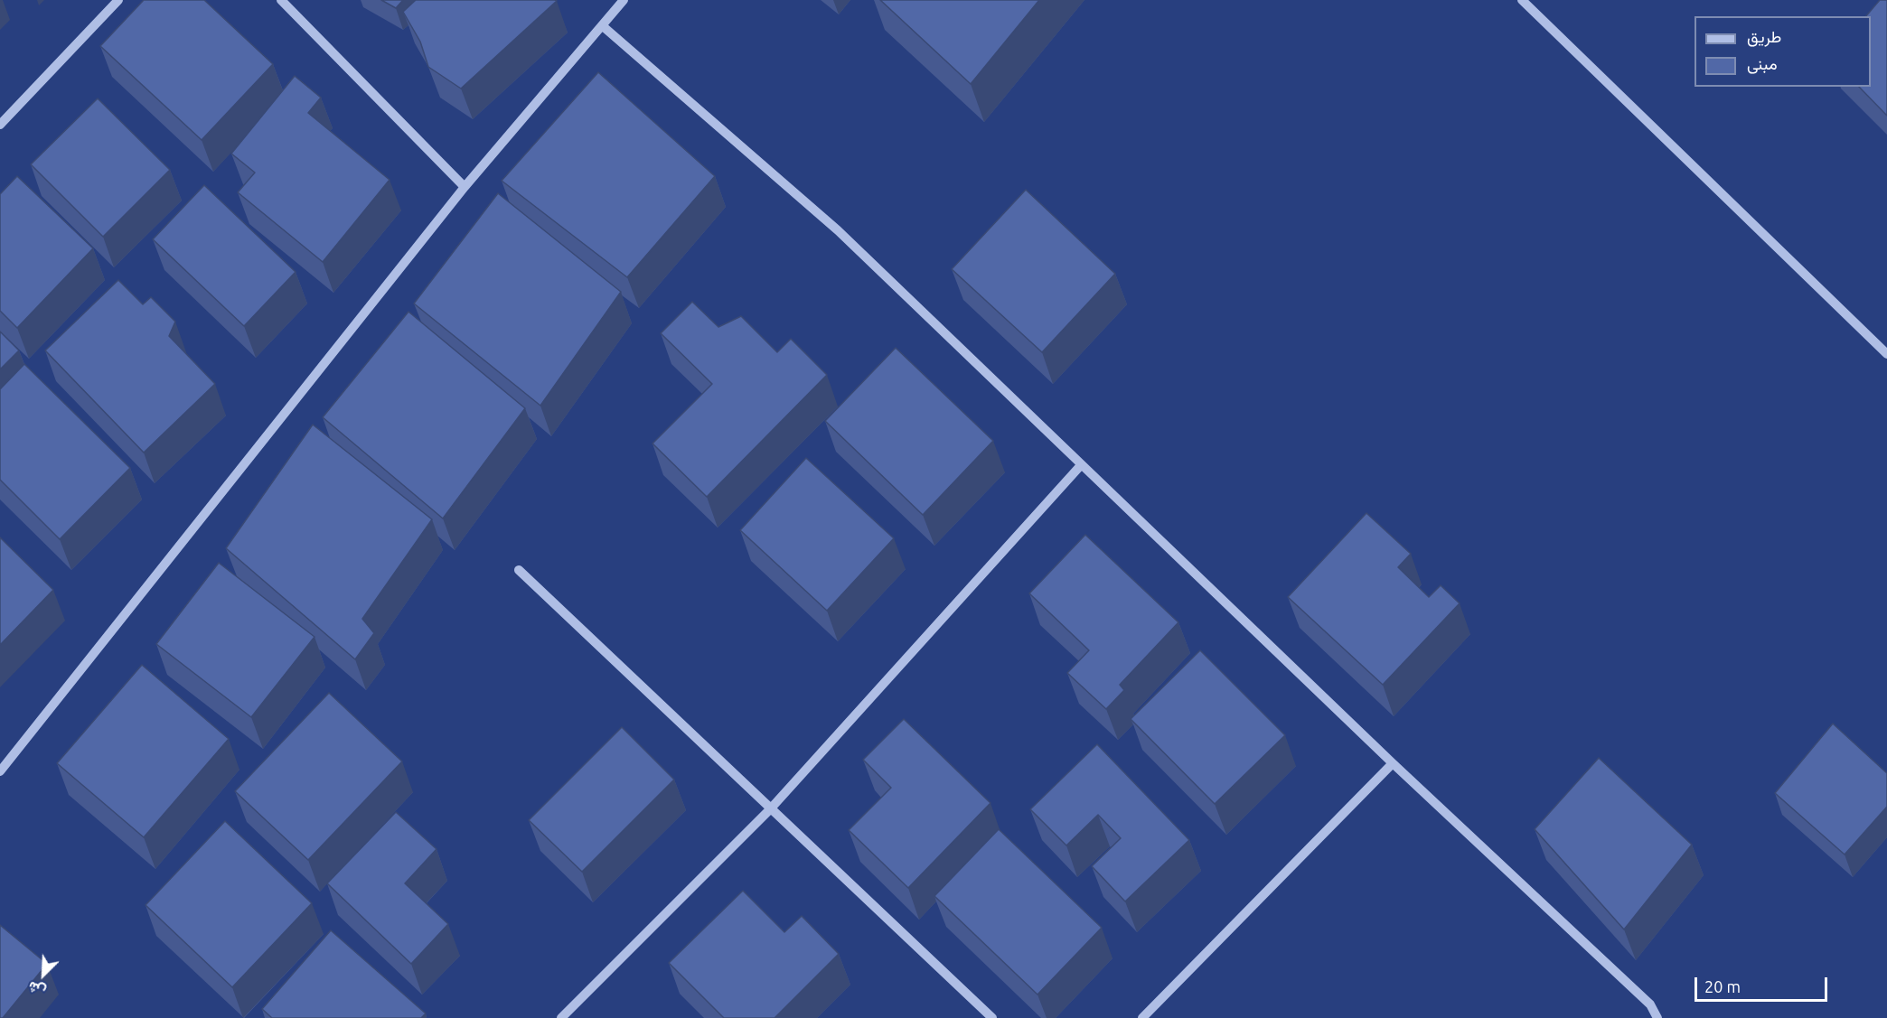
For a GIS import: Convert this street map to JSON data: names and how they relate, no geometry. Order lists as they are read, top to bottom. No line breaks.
{"legend":["طريق","مبنى"],"scale_bar":"20 m","north":"bottom left"}
